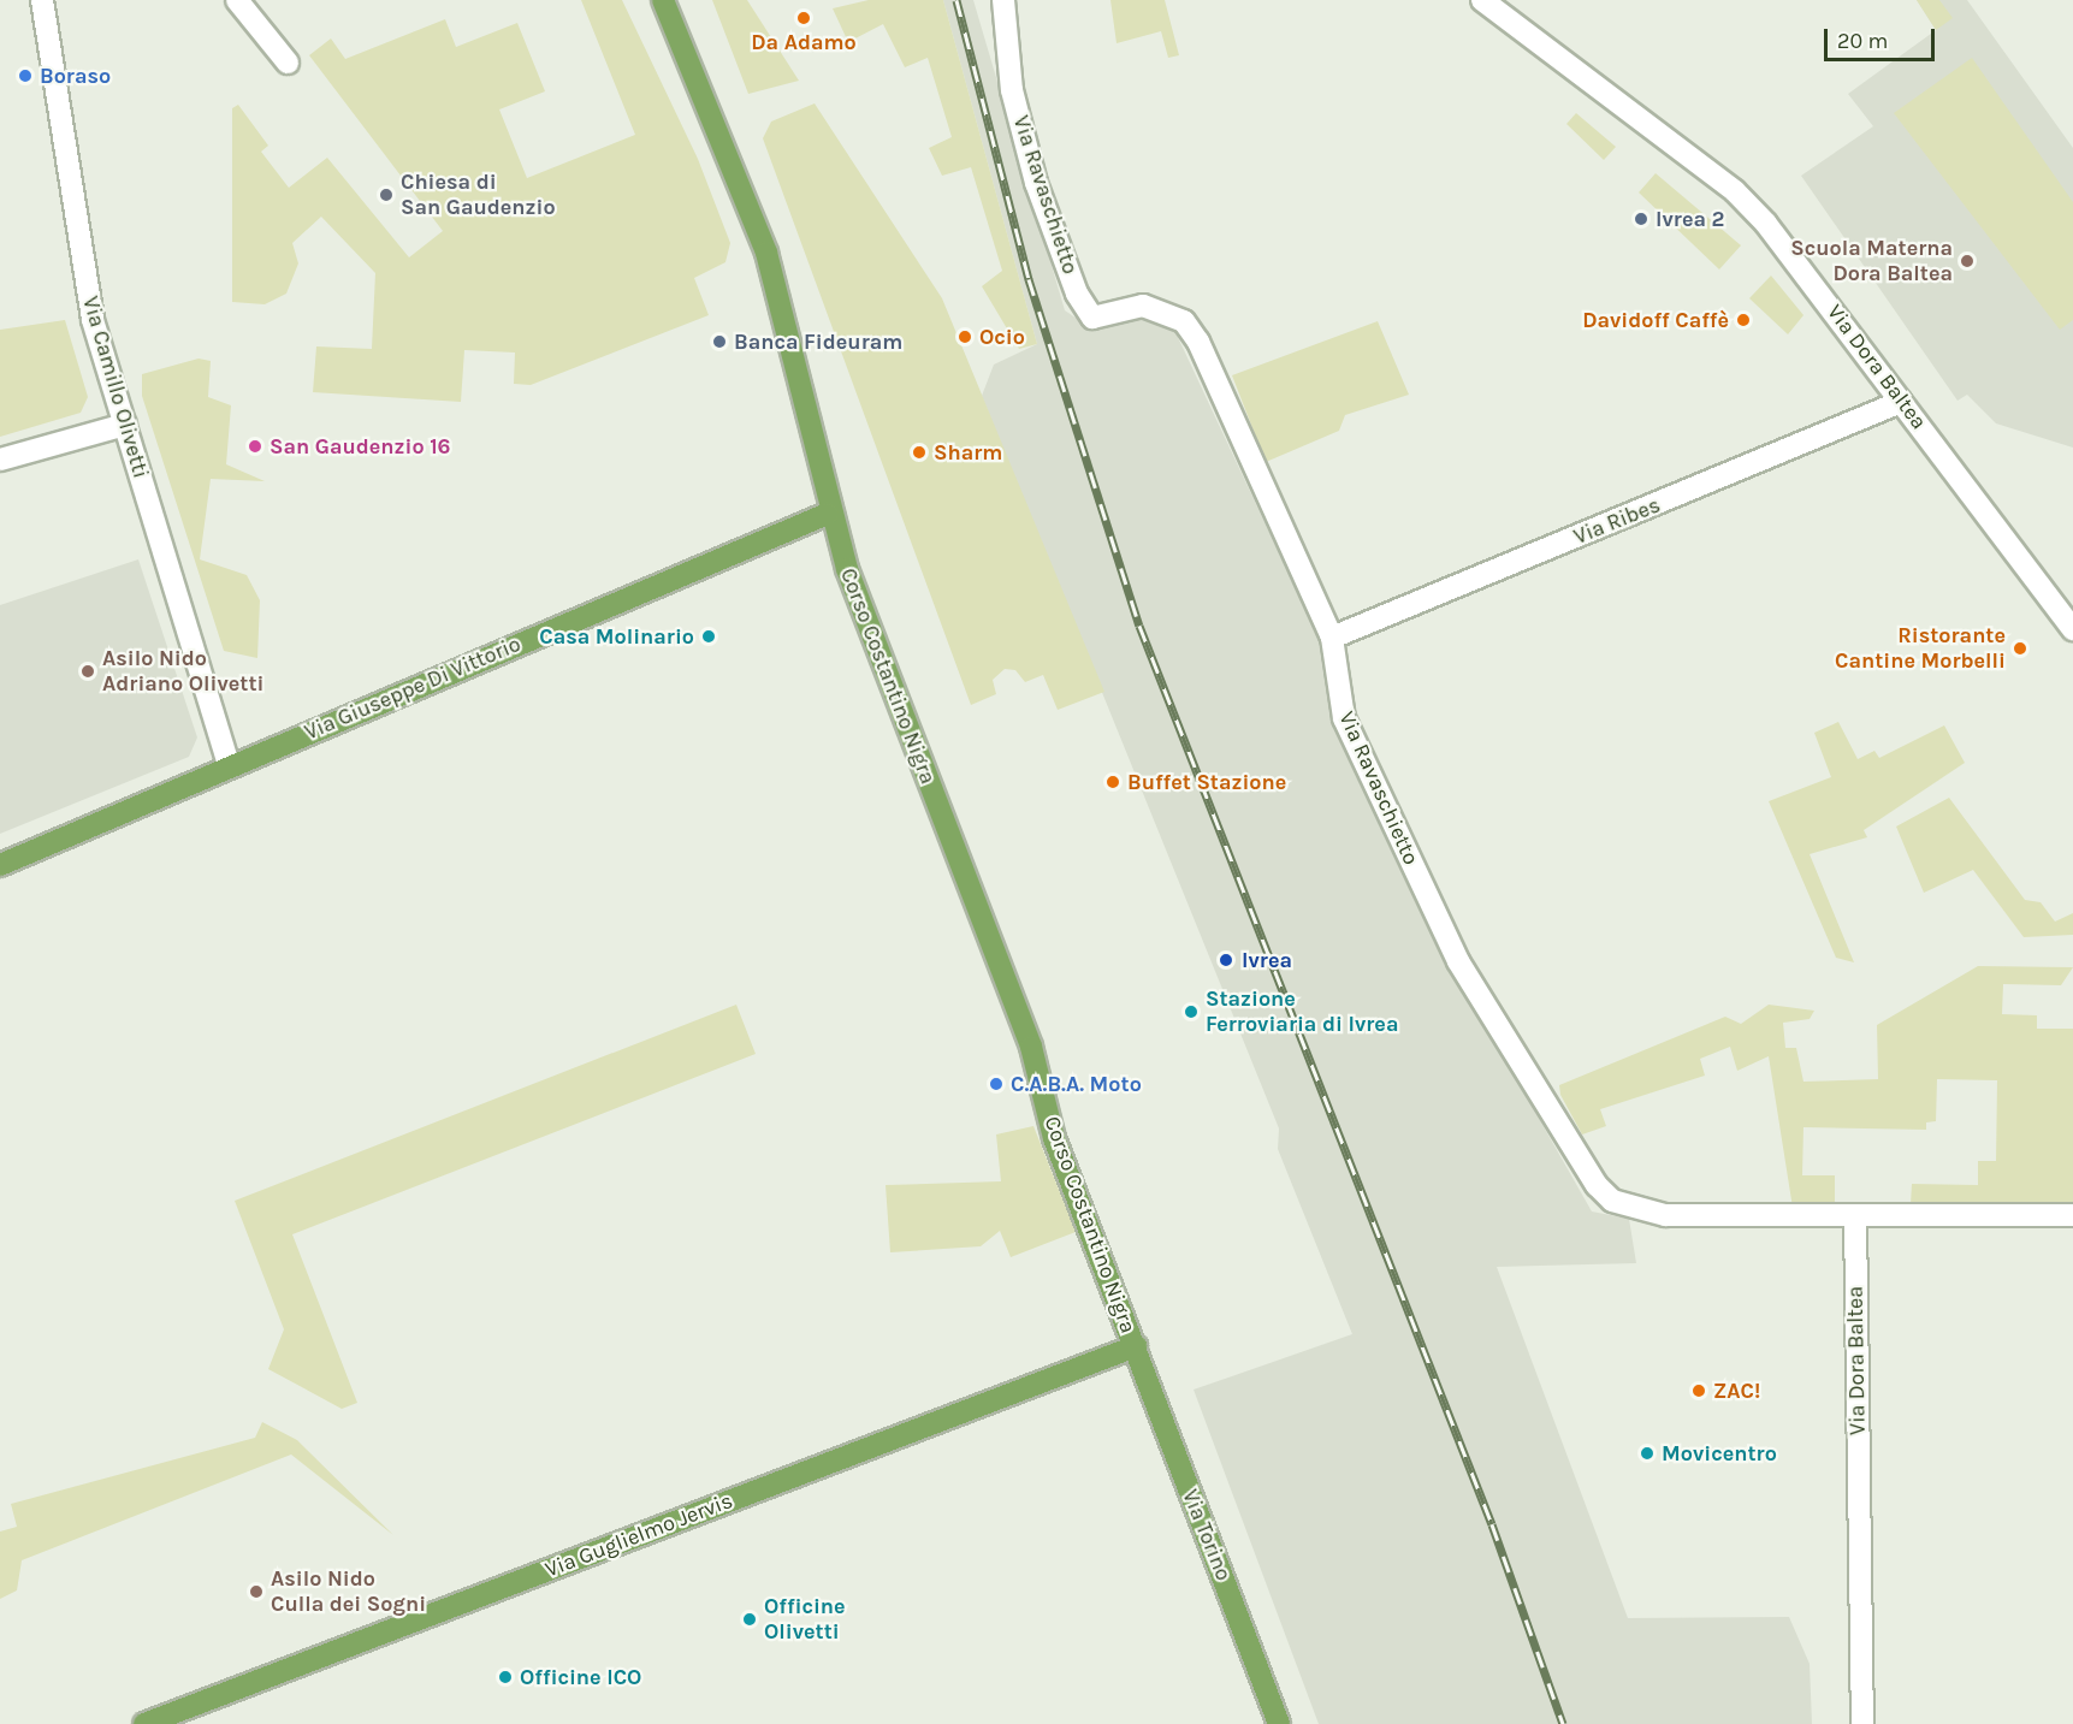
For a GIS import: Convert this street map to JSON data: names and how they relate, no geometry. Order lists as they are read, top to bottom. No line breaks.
{"streets":{"main road":["Corso Costantino Nigra","Via Giuseppe Di Vittorio","Via Guglielmo Jervis","Via Torino"],"street":["Via Ravaschietto","Via Dora Baltea","Via Camillo Olivetti","Via Ribes"]},"crossings":[["Via Ravaschietto","Via Dora Baltea"],["Via Ravaschietto","Via Ribes"],["Via Dora Baltea","Via Ribes"],["Via Camillo Olivetti","Via Giuseppe Di Vittorio"],["Corso Costantino Nigra","Via Giuseppe Di Vittorio"],["Corso Costantino Nigra","Via Guglielmo Jervis"],["Corso Costantino Nigra","Via Torino"],["Via Guglielmo Jervis","Via Torino"]],"places":["Da Adamo","Boraso","Chiesa di San Gaudenzio","Ivrea 2","Scuola Materna Dora Baltea","Davidoff Caffè","Ocio","Banca Fideuram","San Gaudenzio 16","Sharm","Casa Molinario","Ristorante Cantine Morbelli","Asilo Nido Adriano Olivetti","Buffet Stazione","Ivrea","Stazione Ferroviaria di Ivrea","C.A.B.A. Moto","ZAC!","Movicentro","Asilo Nido Culla dei Sogni","Officine Olivetti","Officine ICO"],"scale_bar":"20 m"}
